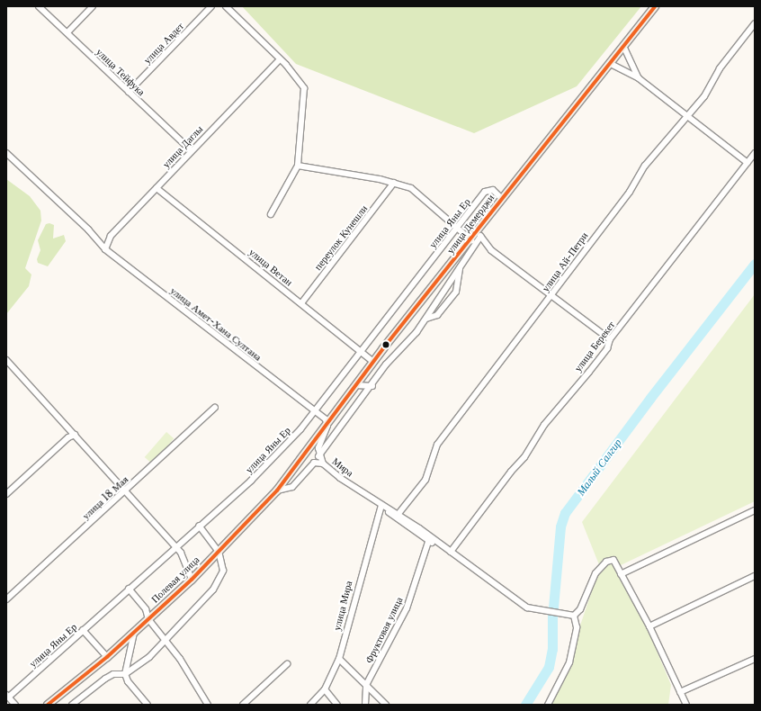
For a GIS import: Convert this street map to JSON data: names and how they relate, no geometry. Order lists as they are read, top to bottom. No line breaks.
{"streets":{"main road":["улица Демерджи","Полевая улица"],"street":["улица Авдет","улица Тейфука","улица Даглы","улица Яны Ер","переулок Кунешли","улица Ай-Петри","улица Ветан","улица Амет-Хана Султана","улица Берекет","Мира","улица 18 Мая","улица Мира","Фруктовая улица"]},"crossings":[["улица Авдет","улица Тейфука"],["улица Тейфука","улица Даглы"],["улица Даглы","улица Ветан"],["улица Даглы","улица Амет-Хана Султана"],["улица Яны Ер","улица Демерджи"],["улица Яны Ер","улица Ветан"],["улица Яны Ер","улица Амет-Хана Султана"],["улица Демерджи","улица Ветан"],["улица Демерджи","улица Амет-Хана Султана"],["улица Демерджи","Полевая улица"],["переулок Кунешли","улица Ветан"],["Мира","улица Мира"]],"water":["Малый Салгир"]}
